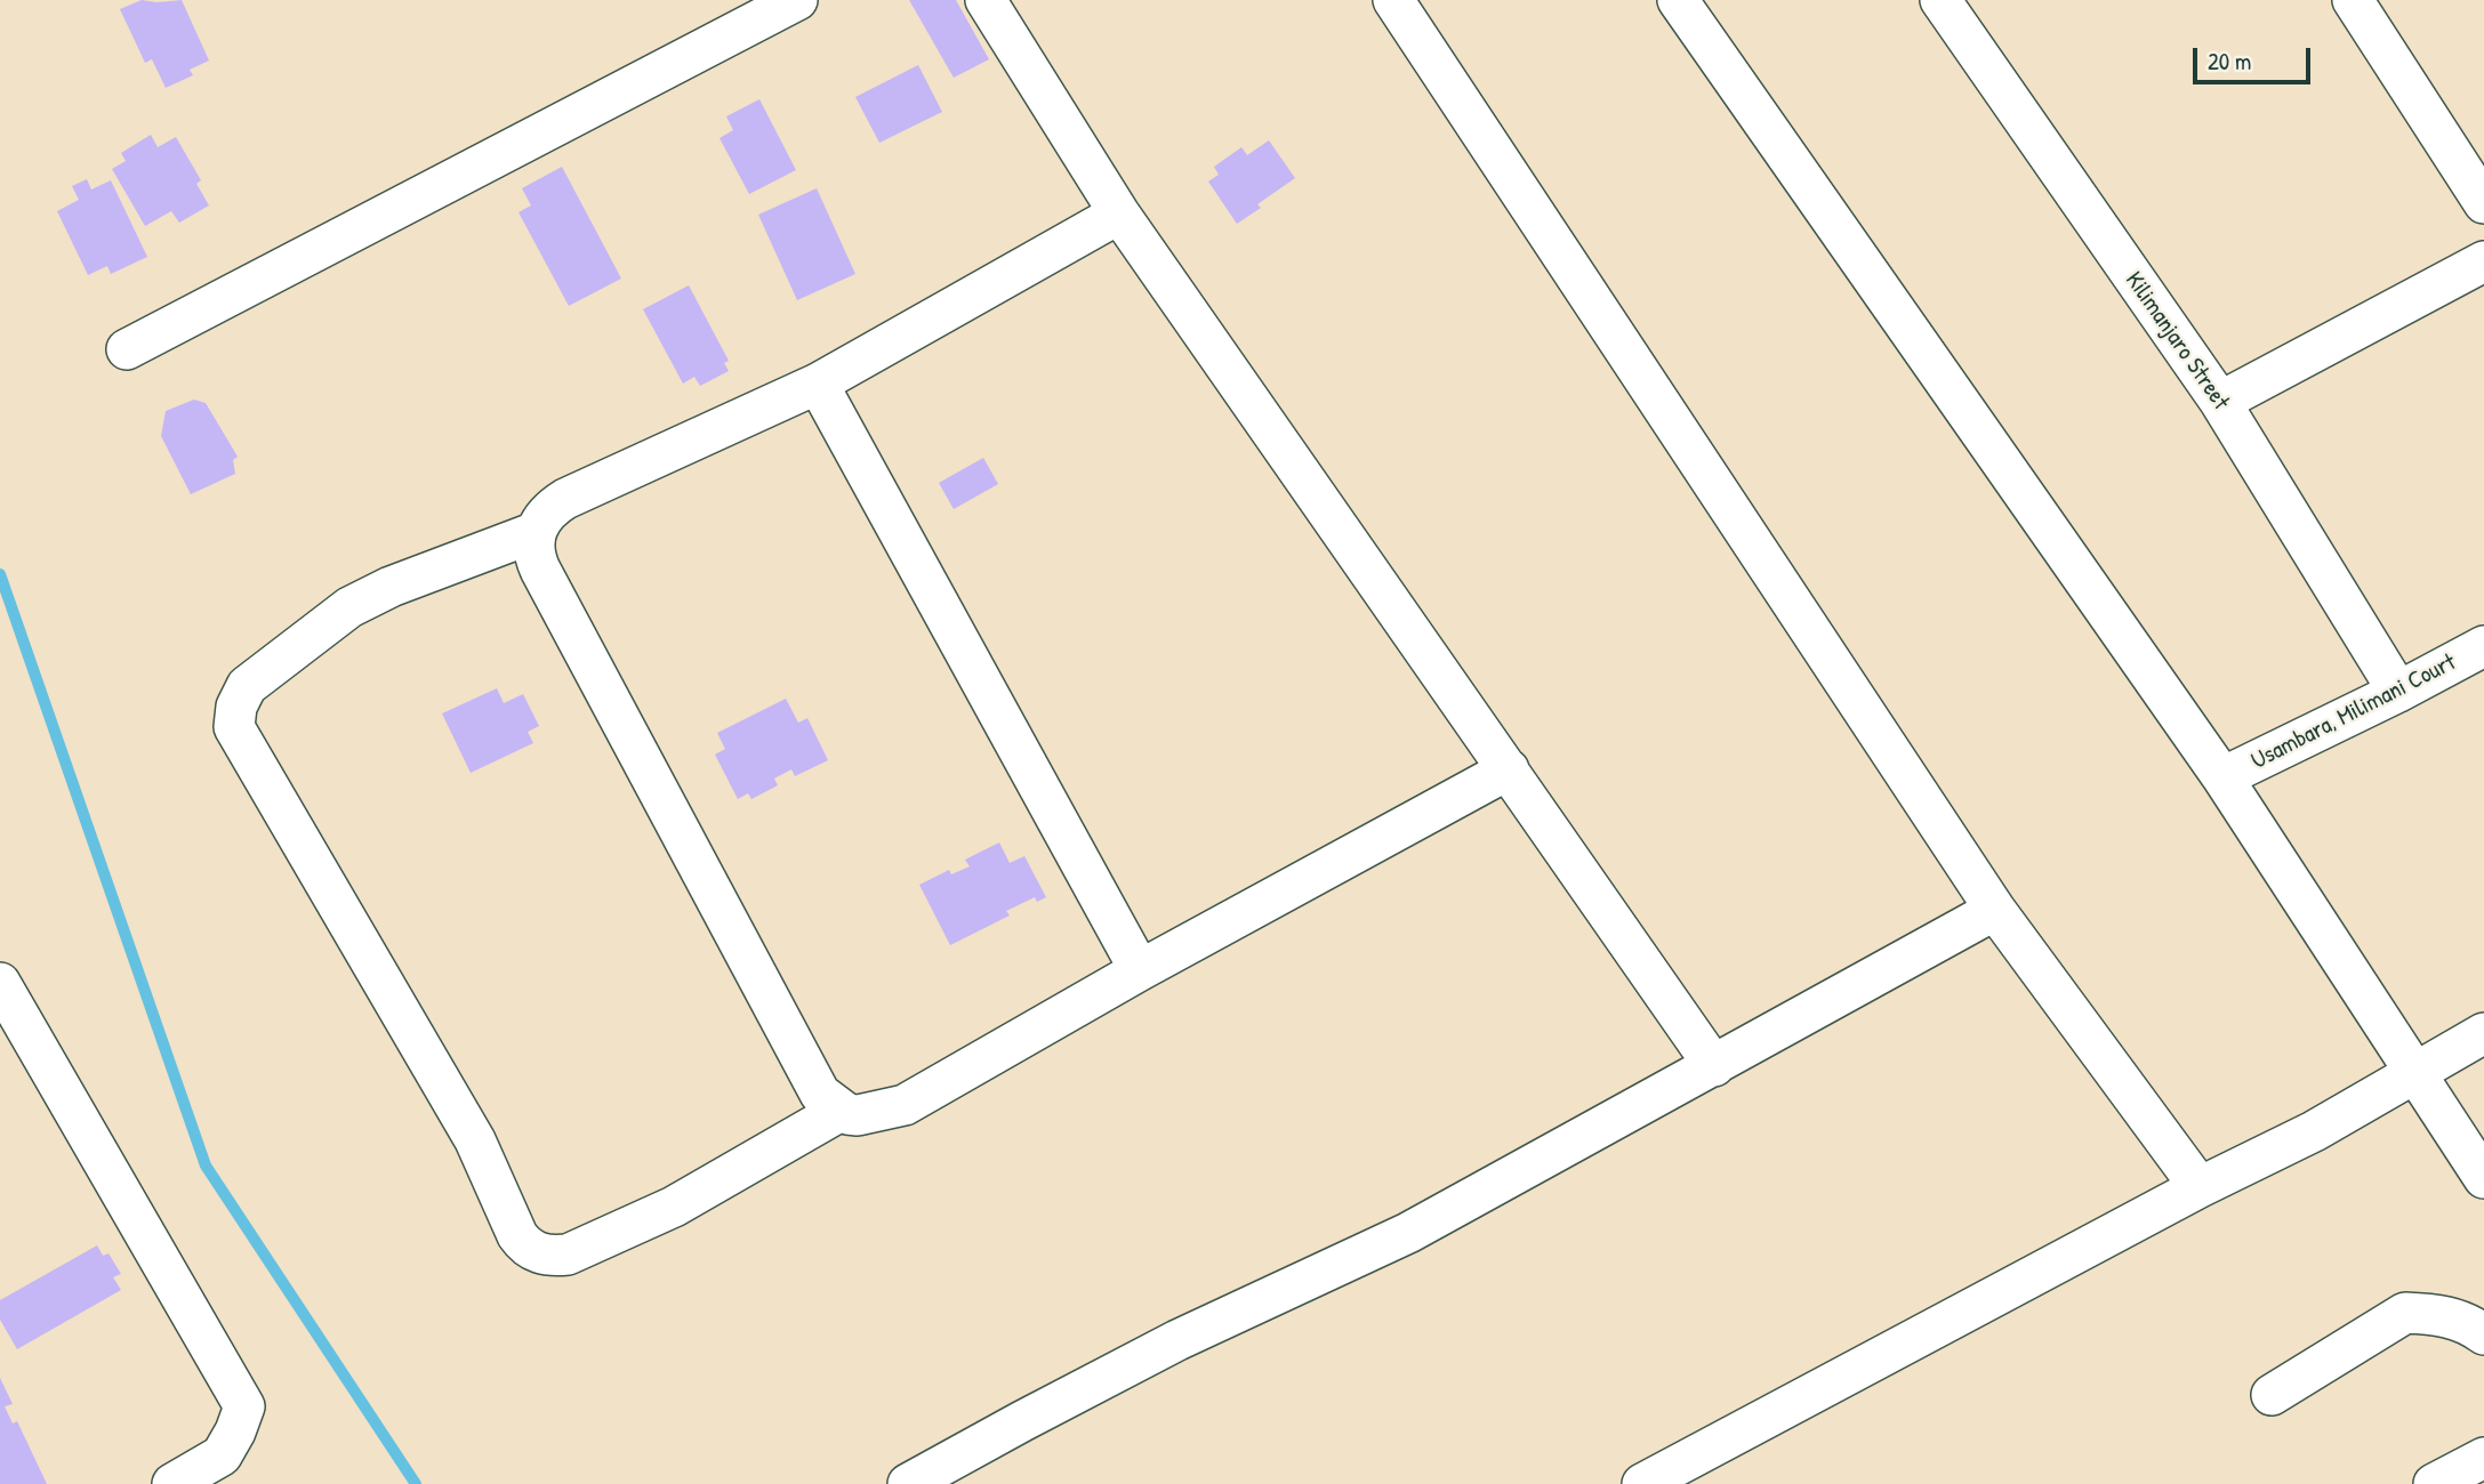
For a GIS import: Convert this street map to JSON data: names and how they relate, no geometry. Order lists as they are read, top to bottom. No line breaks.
{"streets":{"street":["Kilimanjaro Street","Usambara, Milimani Court"]},"crossings":[["Kilimanjaro Street","Usambara, Milimani Court"]],"scale_bar":"20 m"}
